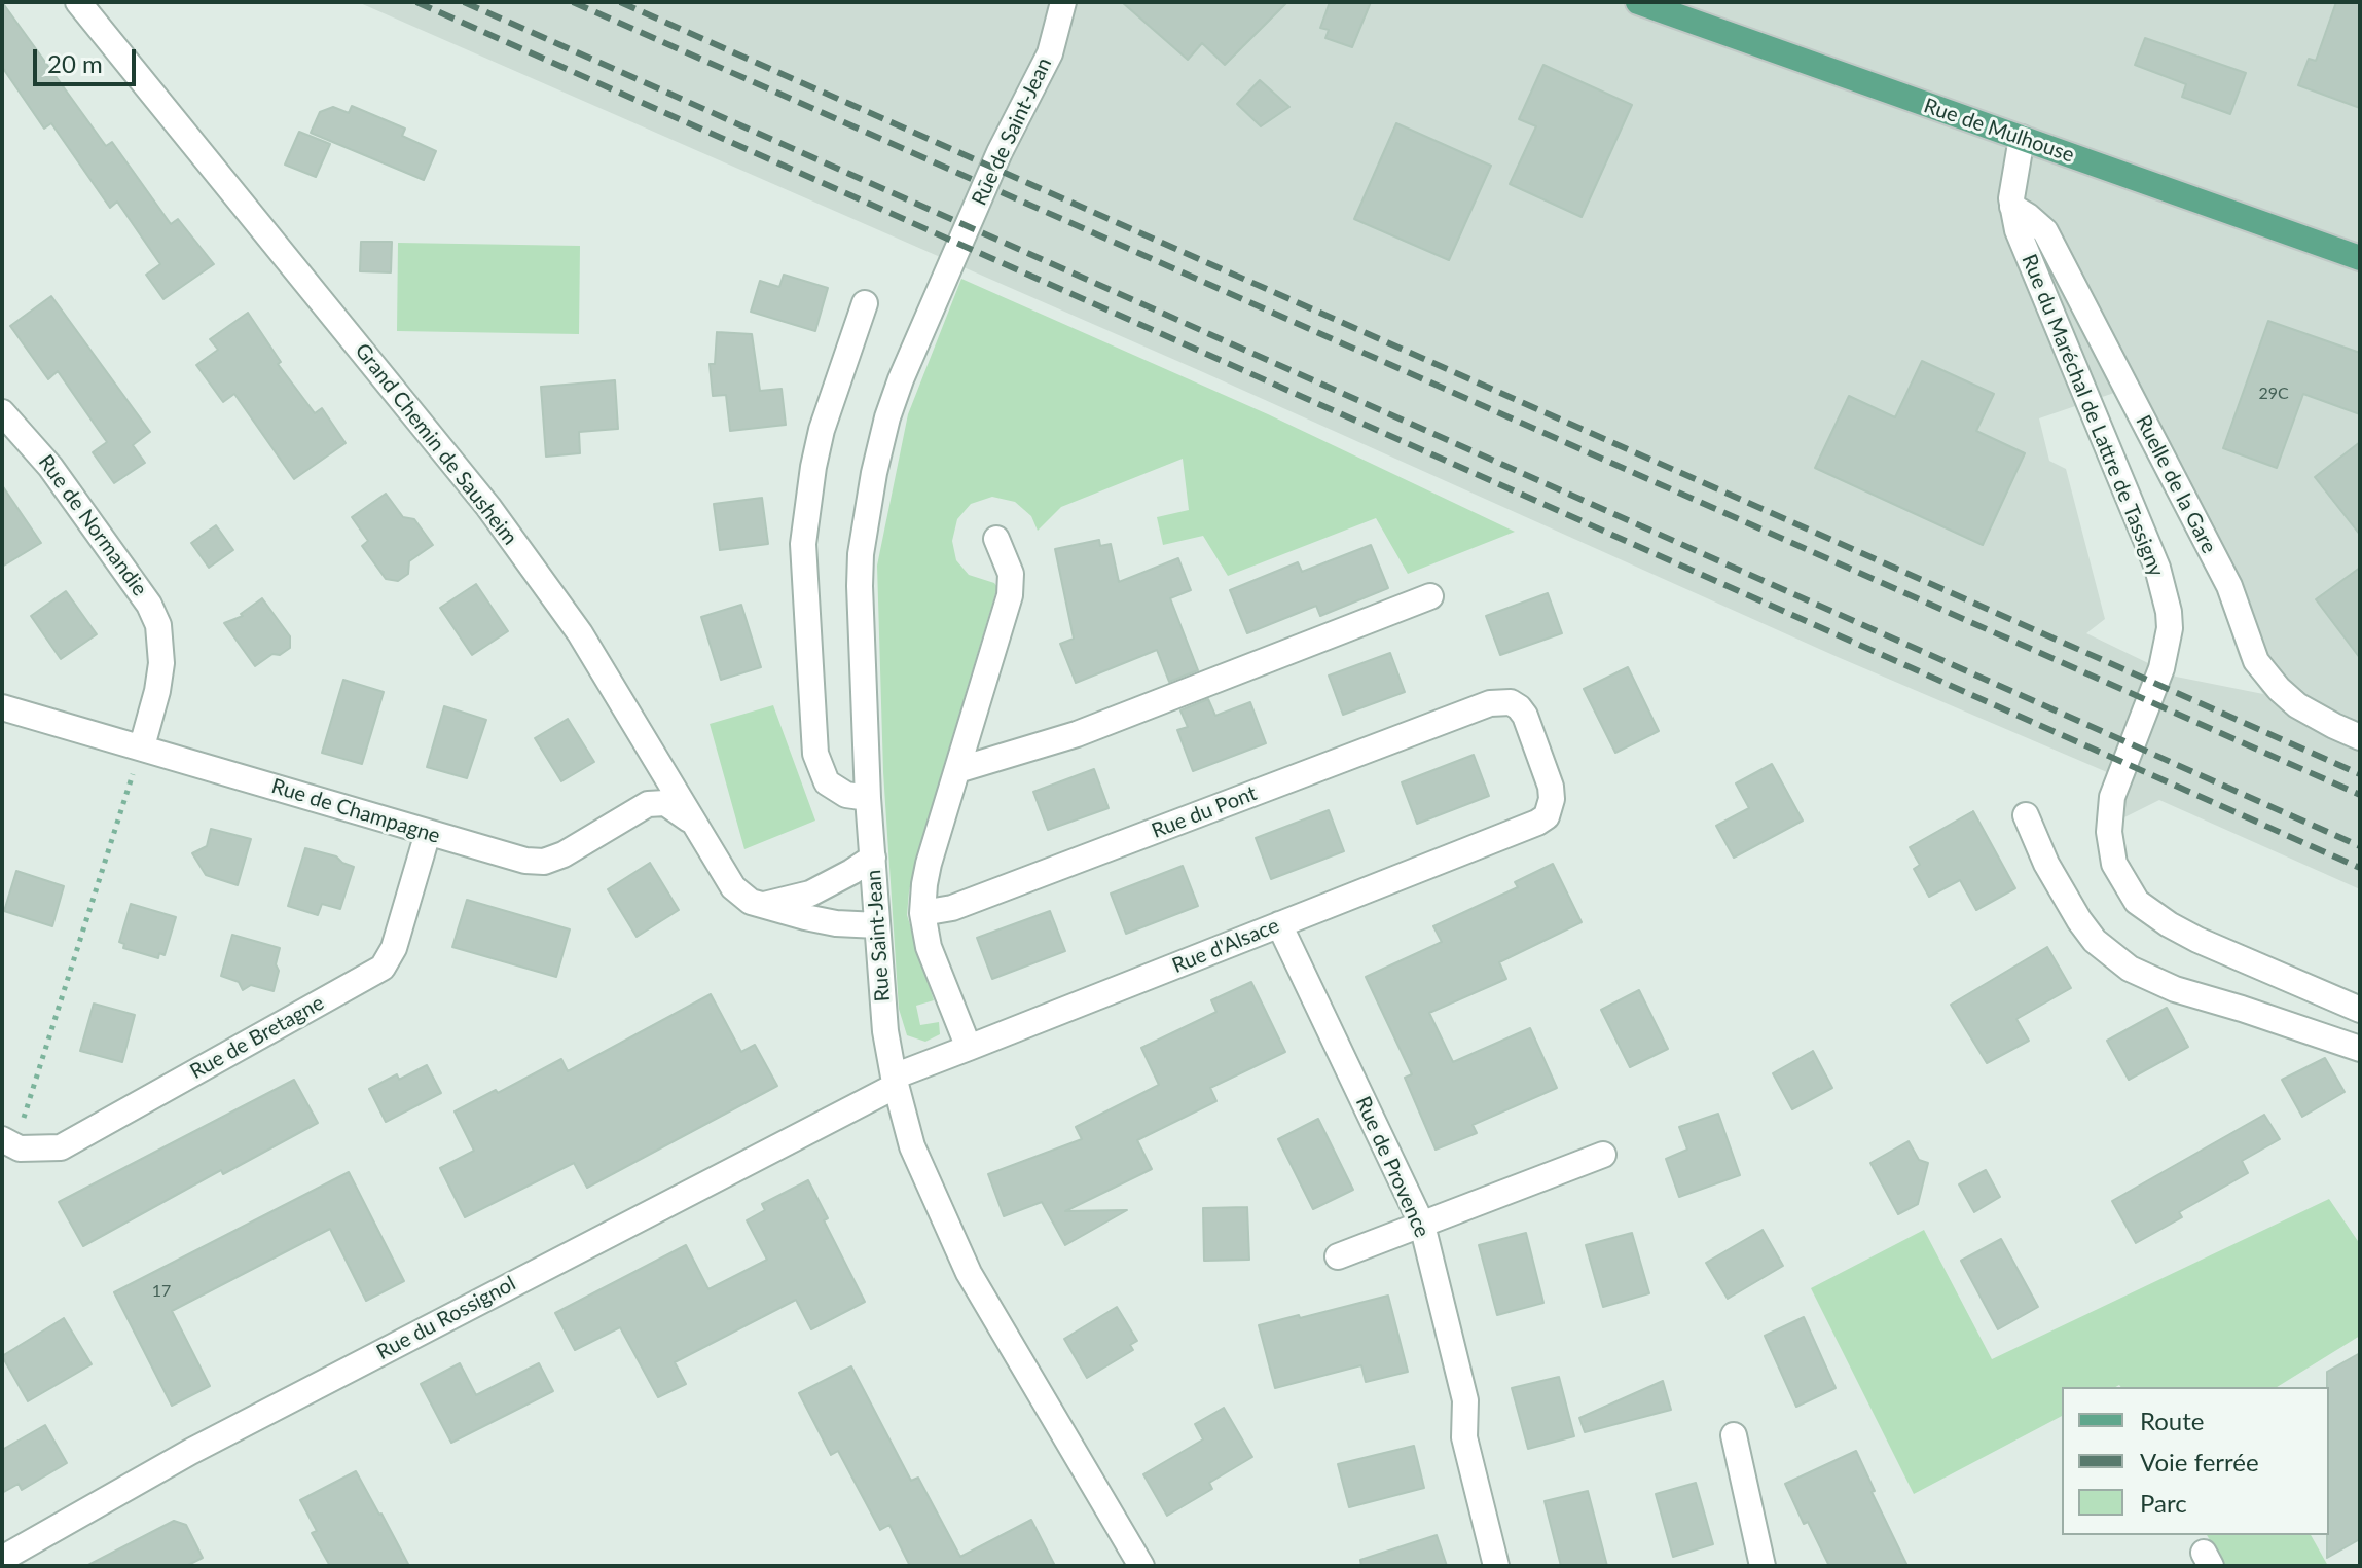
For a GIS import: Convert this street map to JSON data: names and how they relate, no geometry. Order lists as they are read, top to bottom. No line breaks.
{"streets":{"main road":["Rue de Mulhouse"],"street":["Rue de Saint-Jean","Rue du Maréchal de Lattre de Tassigny","Grand Chemin de Sausheim","Ruelle de la Gare","Rue de Normandie","Rue de Champagne","Rue du Pont","Rue Saint-Jean","Rue d'Alsace","Rue de Bretagne","Rue de Provence","Rue du Rossignol"]},"crossings":[["Rue de Saint-Jean","Rue Saint-Jean"],["Rue du Maréchal de Lattre de Tassigny","Ruelle de la Gare"],["Grand Chemin de Sausheim","Rue de Champagne"],["Grand Chemin de Sausheim","Rue Saint-Jean"],["Rue de Normandie","Rue de Champagne"],["Rue de Champagne","Rue de Bretagne"],["Rue du Pont","Rue d'Alsace"],["Rue Saint-Jean","Rue d'Alsace"],["Rue Saint-Jean","Rue du Rossignol"],["Rue d'Alsace","Rue de Provence"],["Rue d'Alsace","Rue du Rossignol"]],"house_numbers":["29C","17"],"legend":["Route","Voie ferrée","Parc"],"scale_bar":"20 m"}
